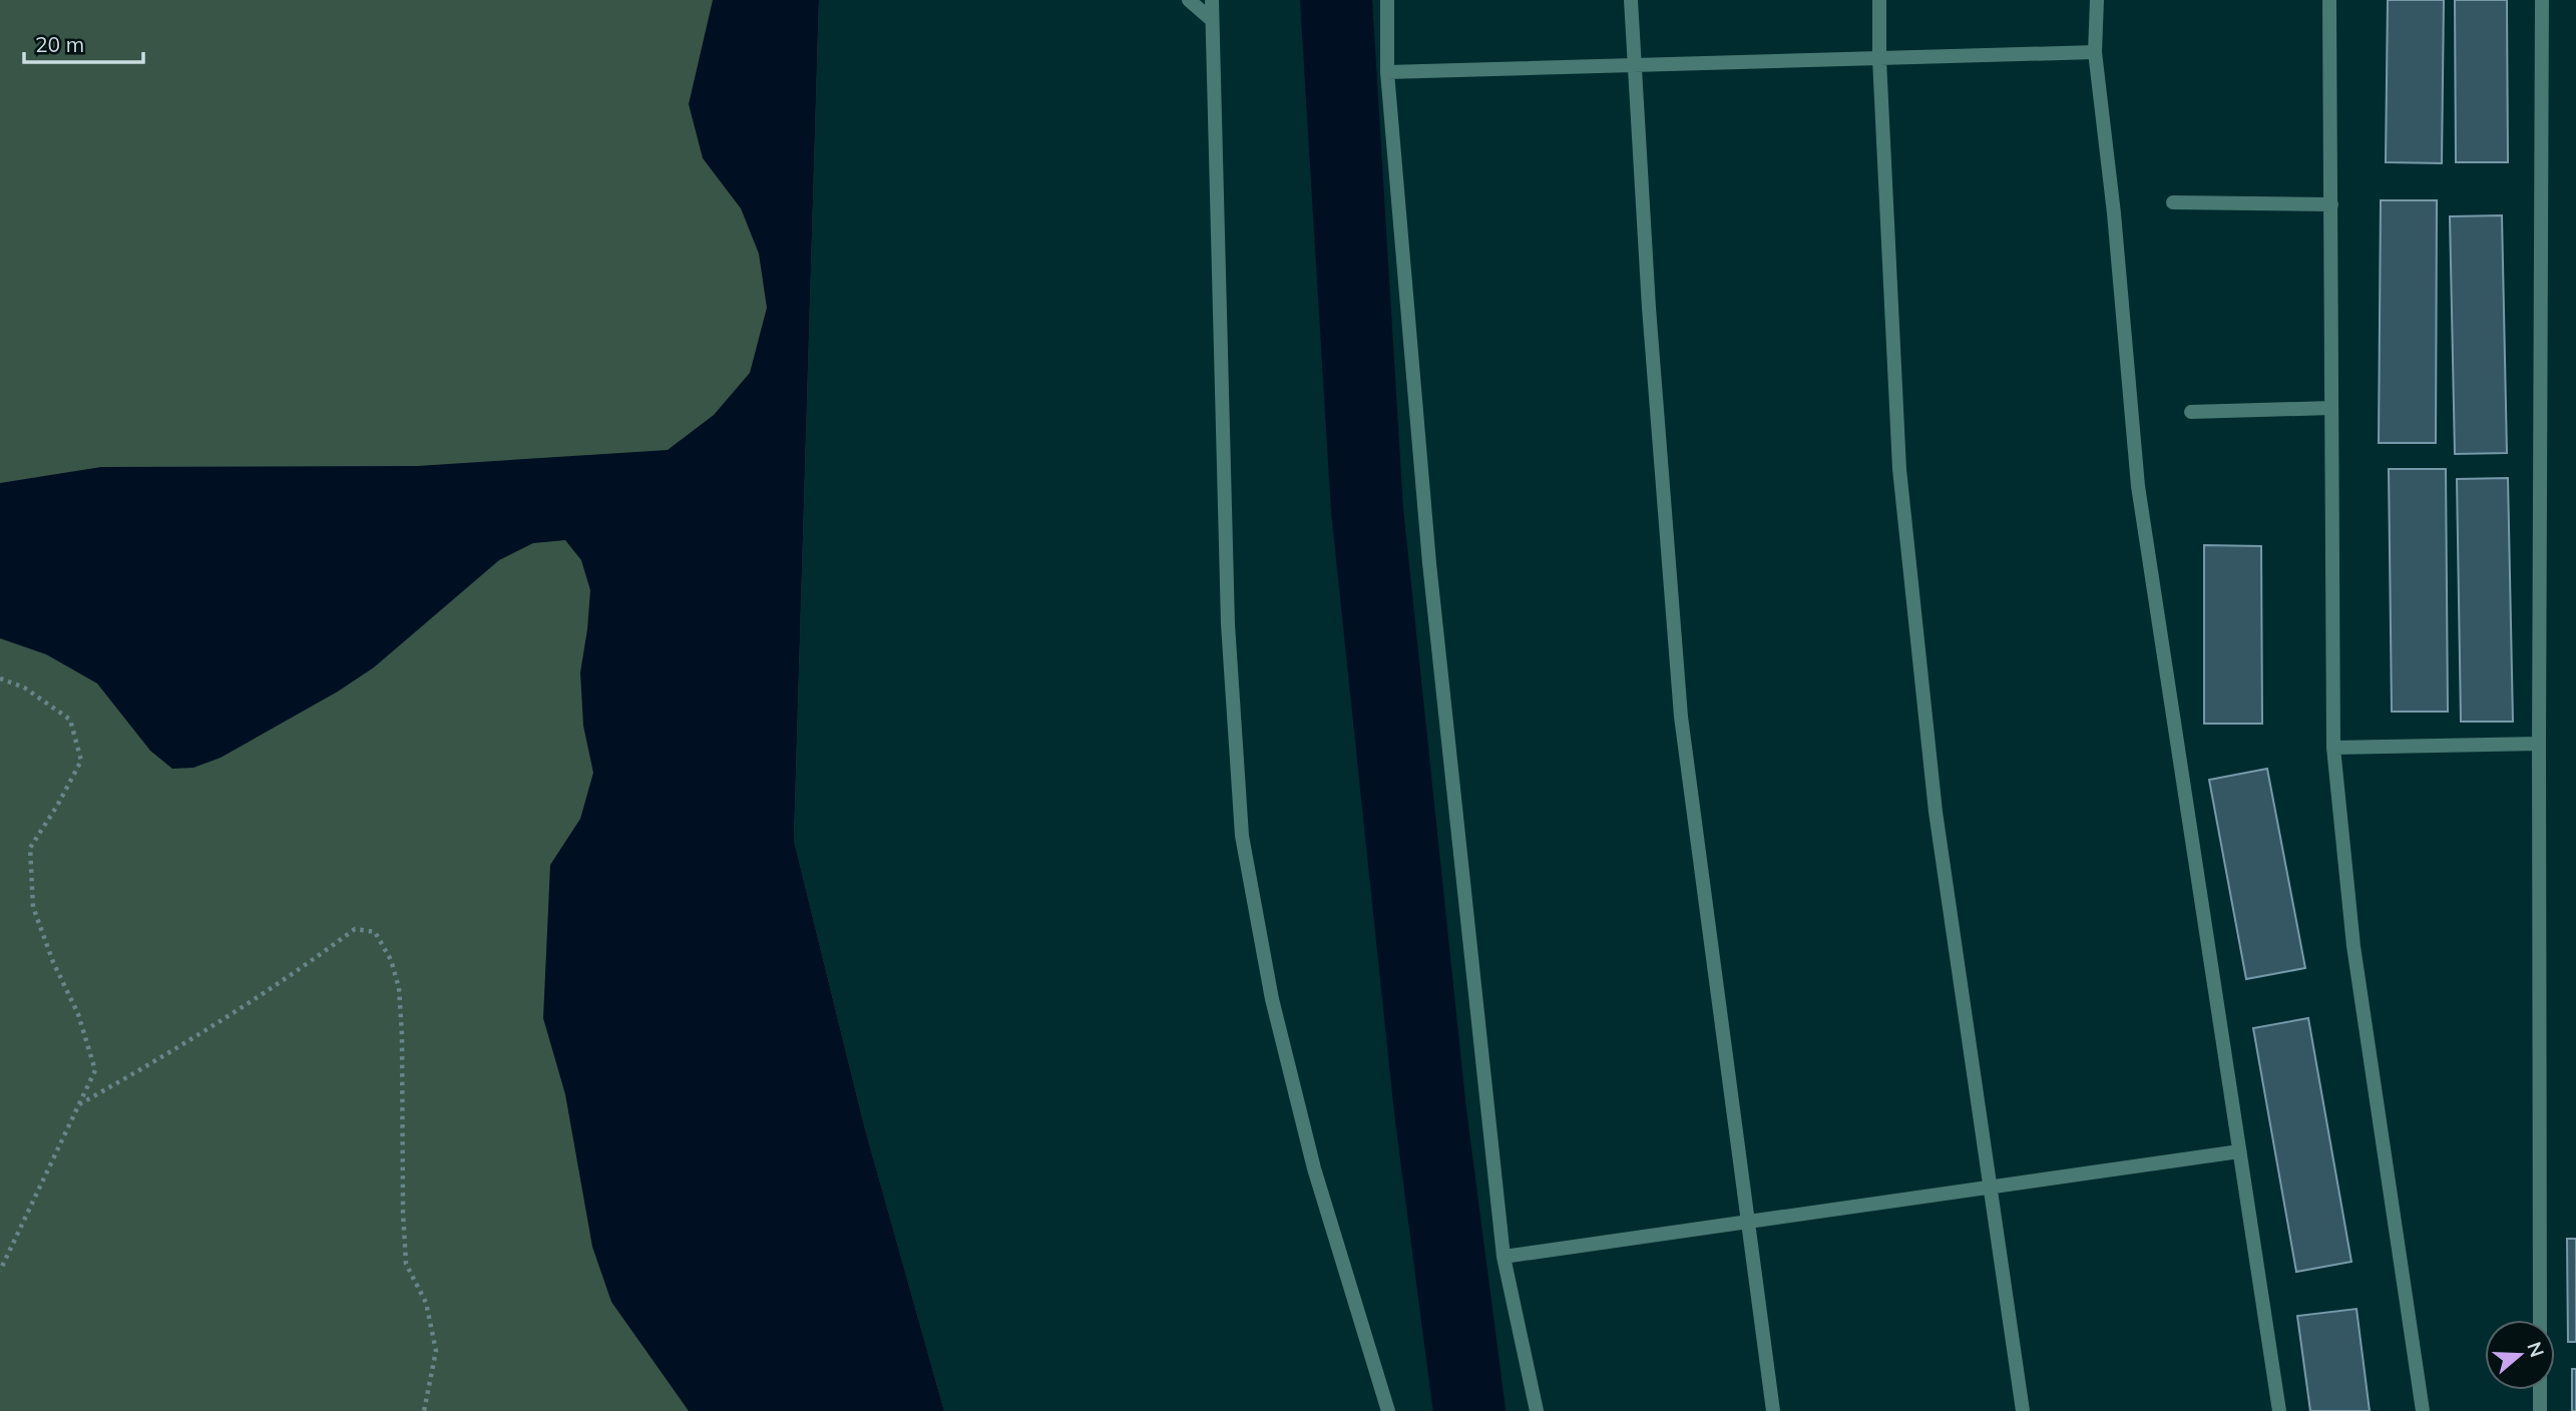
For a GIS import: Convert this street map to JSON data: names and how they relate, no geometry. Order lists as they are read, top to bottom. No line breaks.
{"scale_bar":"20 m","north":"right"}
